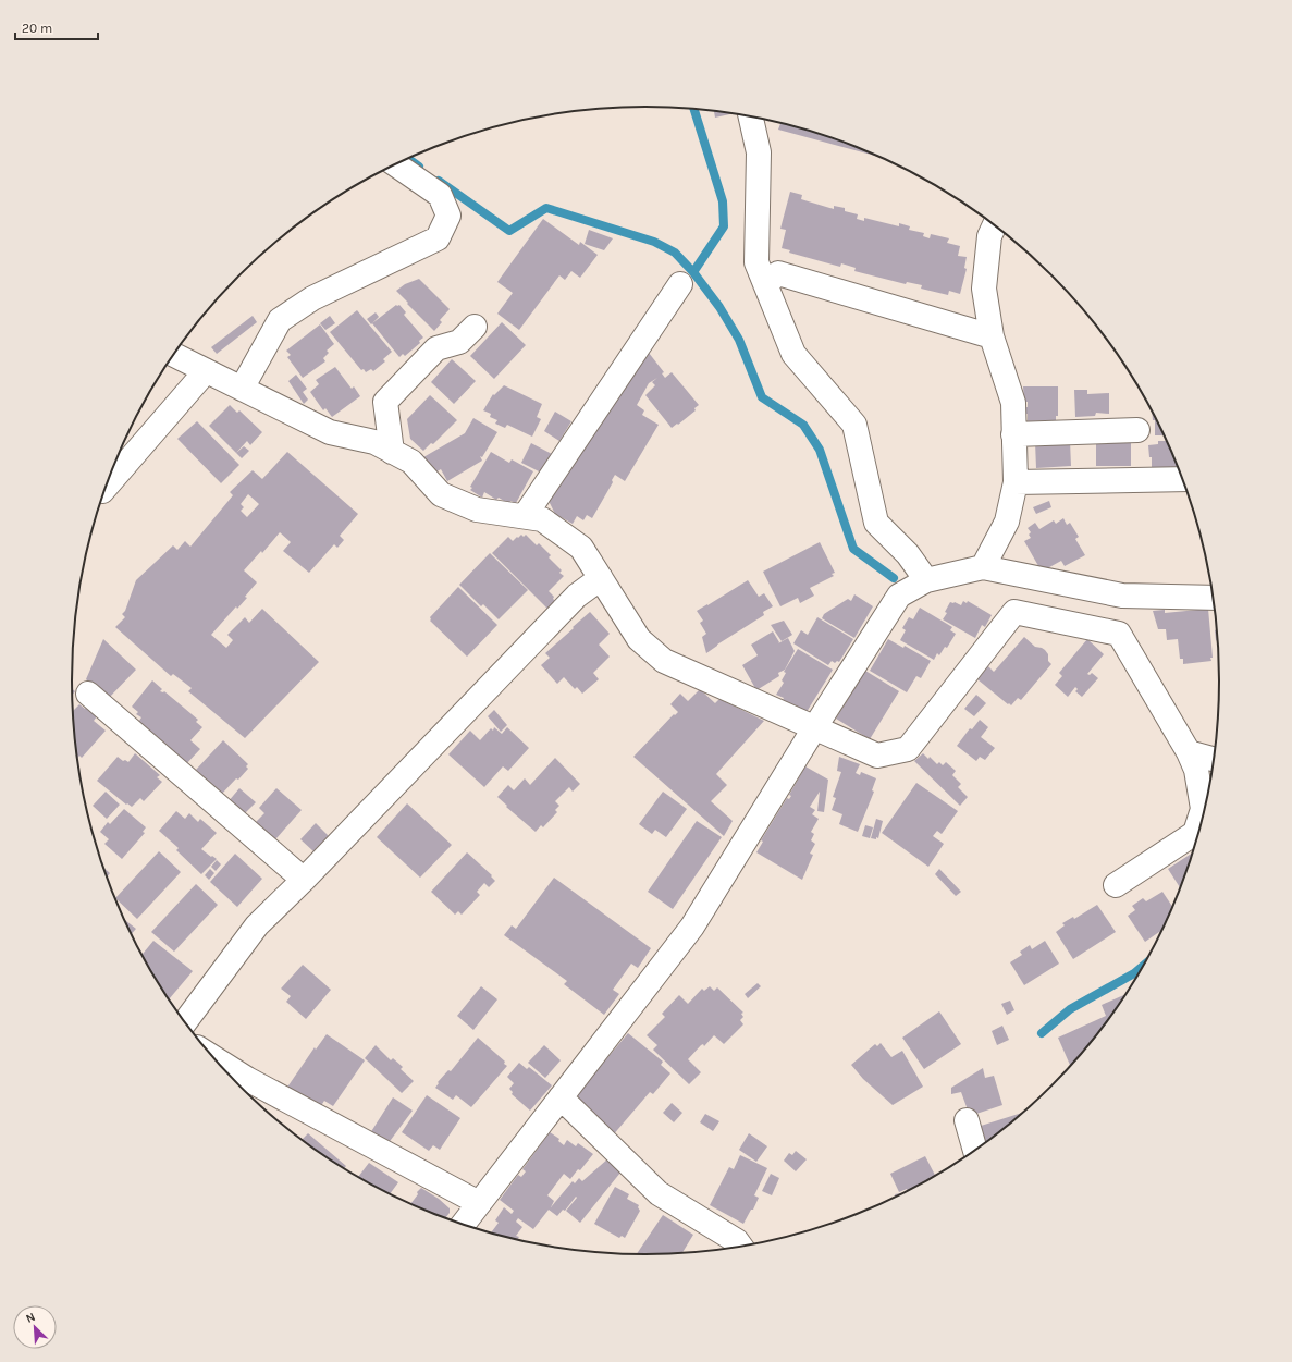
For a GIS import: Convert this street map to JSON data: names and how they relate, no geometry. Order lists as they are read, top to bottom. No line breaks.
{"scale_bar":"20 m","north":"top left"}
